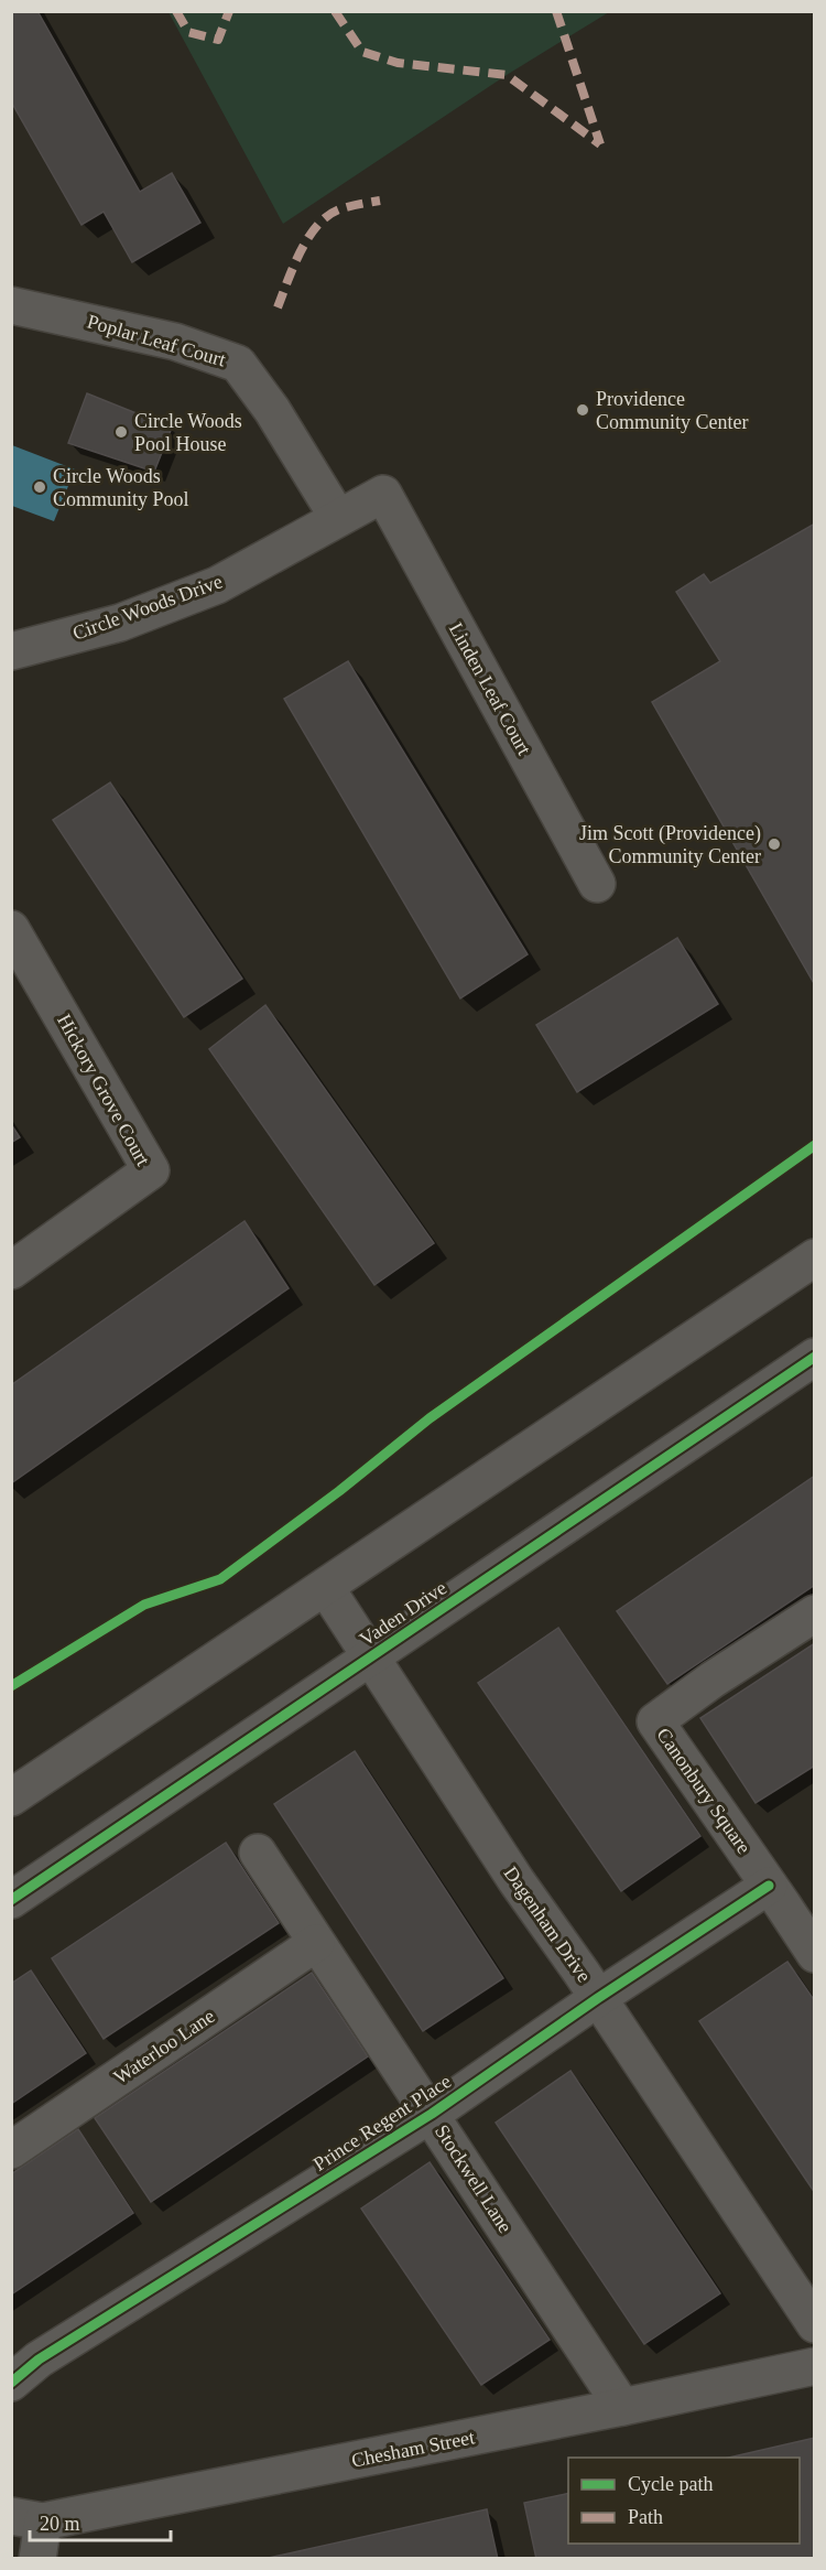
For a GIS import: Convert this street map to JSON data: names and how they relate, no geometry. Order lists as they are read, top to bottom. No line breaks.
{"streets":{"street":["Poplar Leaf Court","Circle Woods Drive","Linden Leaf Court","Hickory Grove Court","Vaden Drive","Canonbury Square","Dagenham Drive","Waterloo Lane","Prince Regent Place","Stockwell Lane","Chesham Street"]},"crossings":[["Poplar Leaf Court","Circle Woods Drive"],["Circle Woods Drive","Linden Leaf Court"],["Vaden Drive","Dagenham Drive"],["Canonbury Square","Prince Regent Place"],["Dagenham Drive","Prince Regent Place"],["Waterloo Lane","Stockwell Lane"],["Prince Regent Place","Stockwell Lane"],["Stockwell Lane","Chesham Street"]],"places":["Providence Community Center","Circle Woods Pool House","Circle Woods Community Pool","Jim Scott (Providence) Community Center"],"legend":["Cycle path","Path"],"scale_bar":"20 m"}
